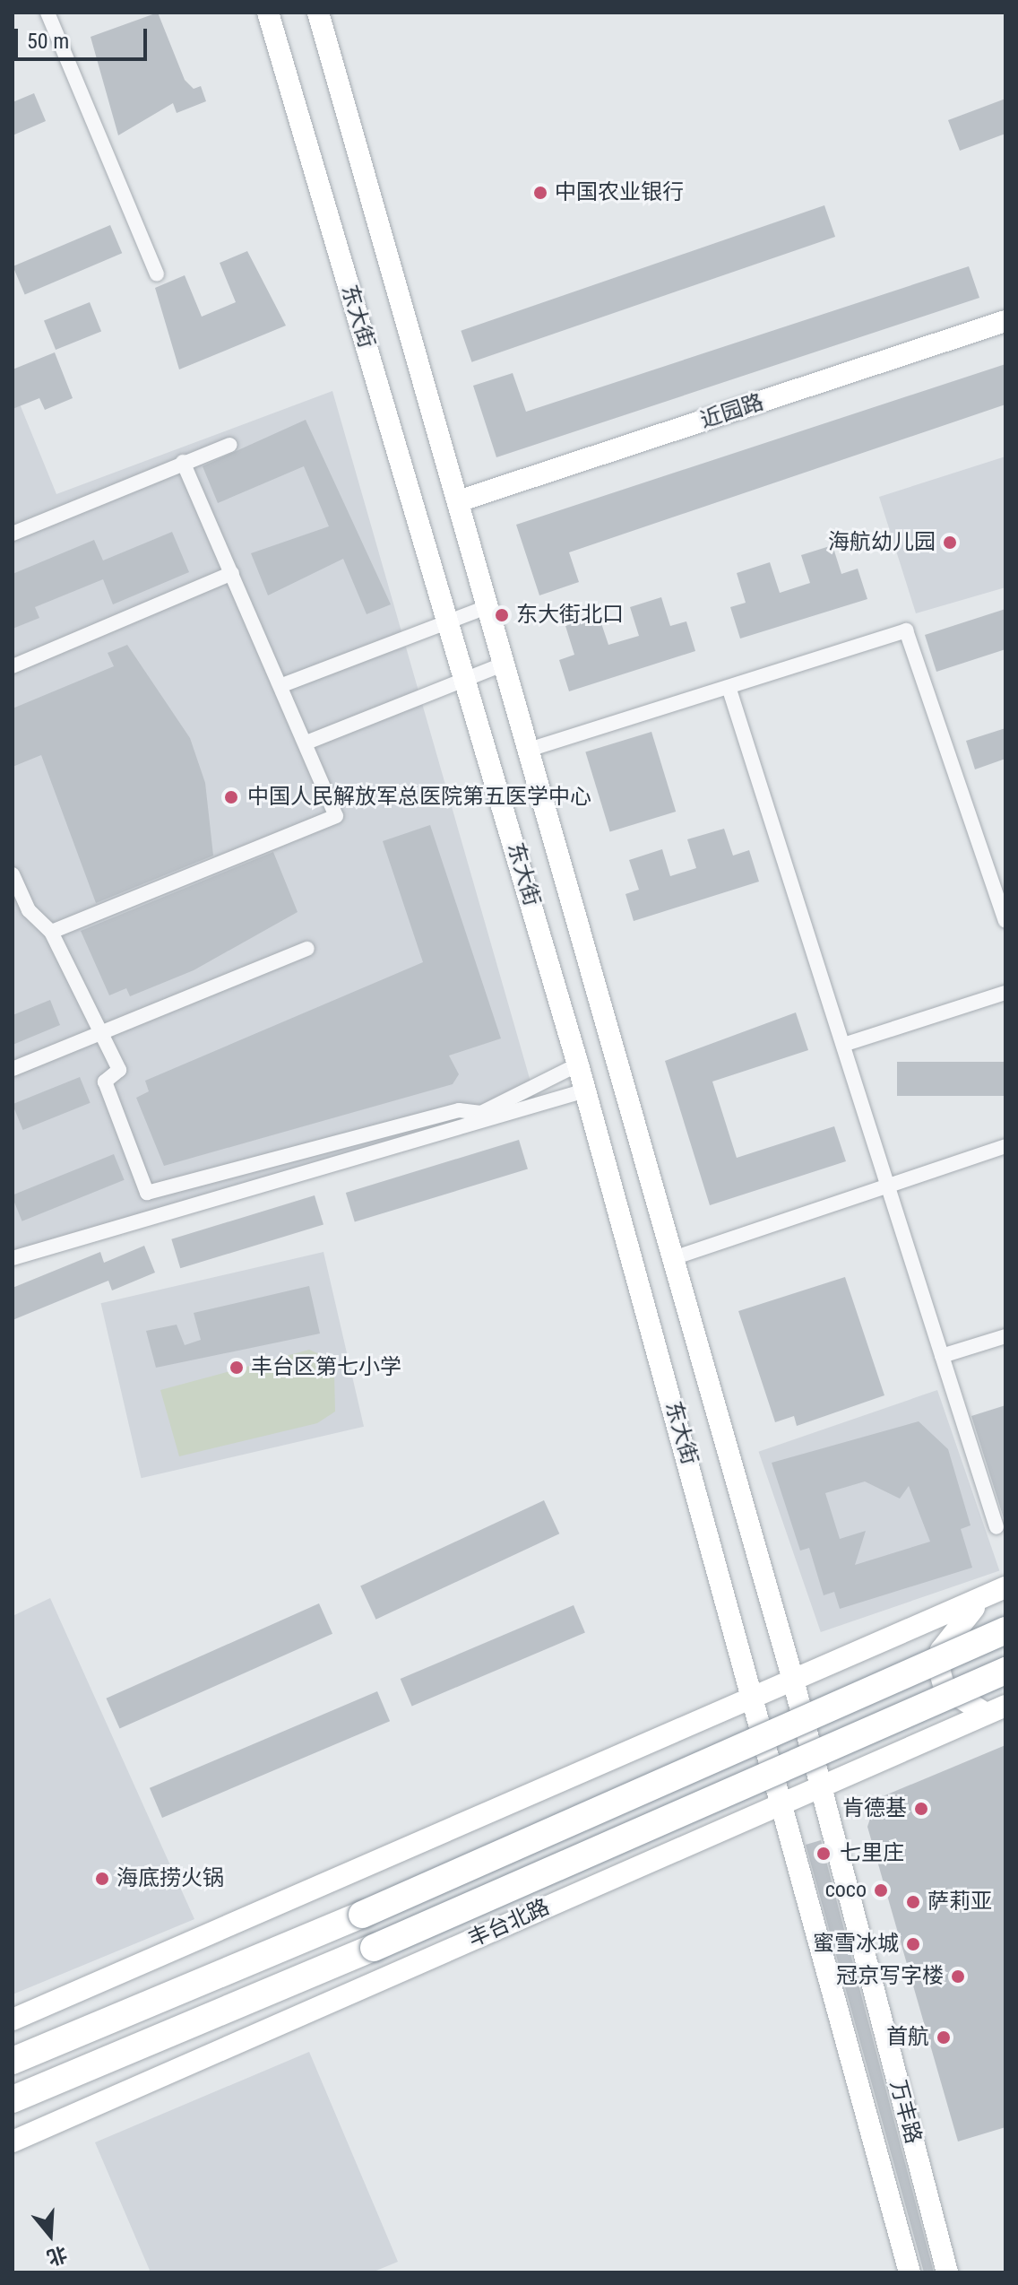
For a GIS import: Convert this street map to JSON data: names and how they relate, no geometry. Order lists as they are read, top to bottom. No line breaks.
{"streets":{"highway":["丰台北路"],"main road":["东大街","近园路","万丰路"]},"crossings":[["东大街","近园路"],["东大街","丰台北路"],["东大街","万丰路"],["丰台北路","万丰路"]],"places":["中国农业银行","海航幼儿园","东大街北口","中国人民解放军总医院第五医学中心","丰台区第七小学","肯德基","七里庄","海底捞火锅","coco","萨莉亚","蜜雪冰城","冠京写字楼","首航"],"scale_bar":"50 m","north":"bottom"}
